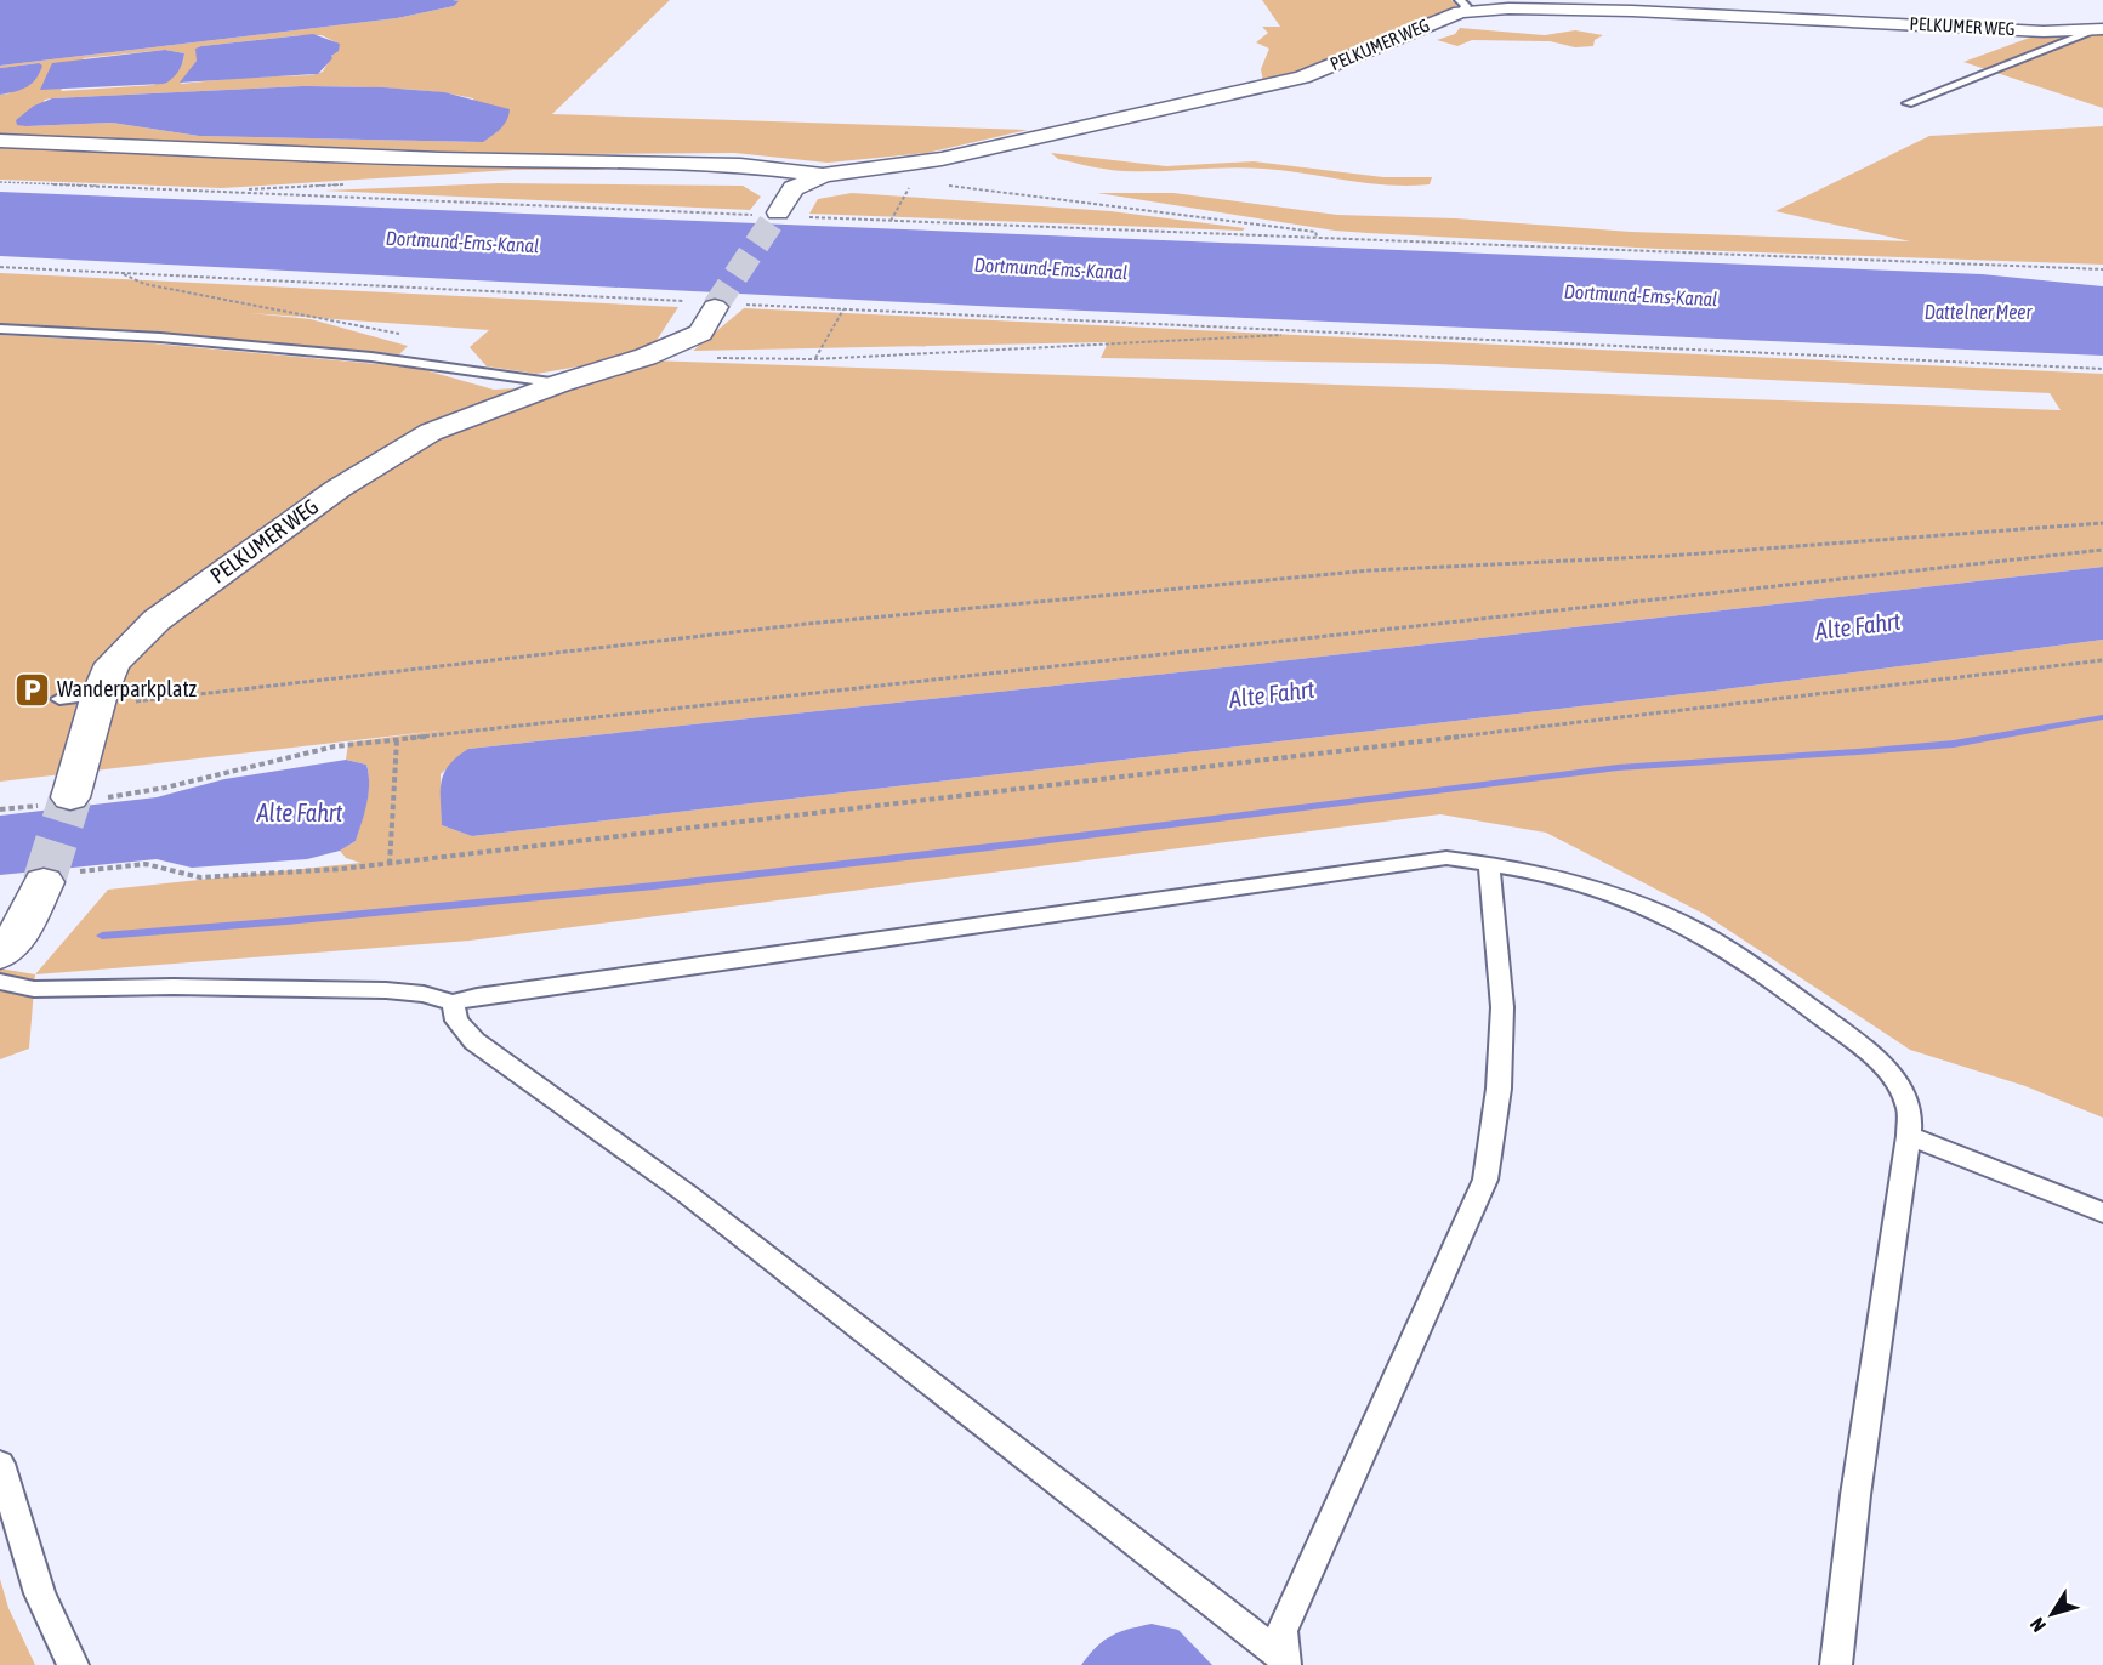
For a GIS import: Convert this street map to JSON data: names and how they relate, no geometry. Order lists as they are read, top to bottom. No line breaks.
{"streets":{"street":["PELKUMER WEG"]},"water":["Dortmund-Ems-Kanal","Dattelner Meer","Alte Fahrt"],"places":{"parking":["Wanderparkplatz"]},"north":"bottom left"}
